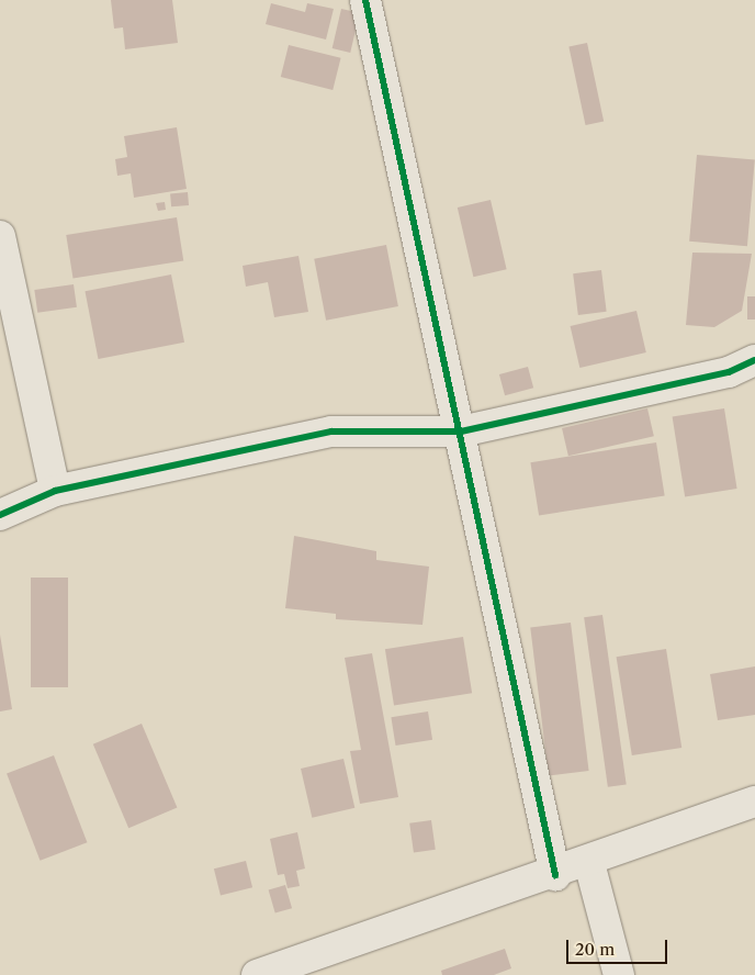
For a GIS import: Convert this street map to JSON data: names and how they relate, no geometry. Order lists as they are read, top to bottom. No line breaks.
{"scale_bar":"20 m"}
